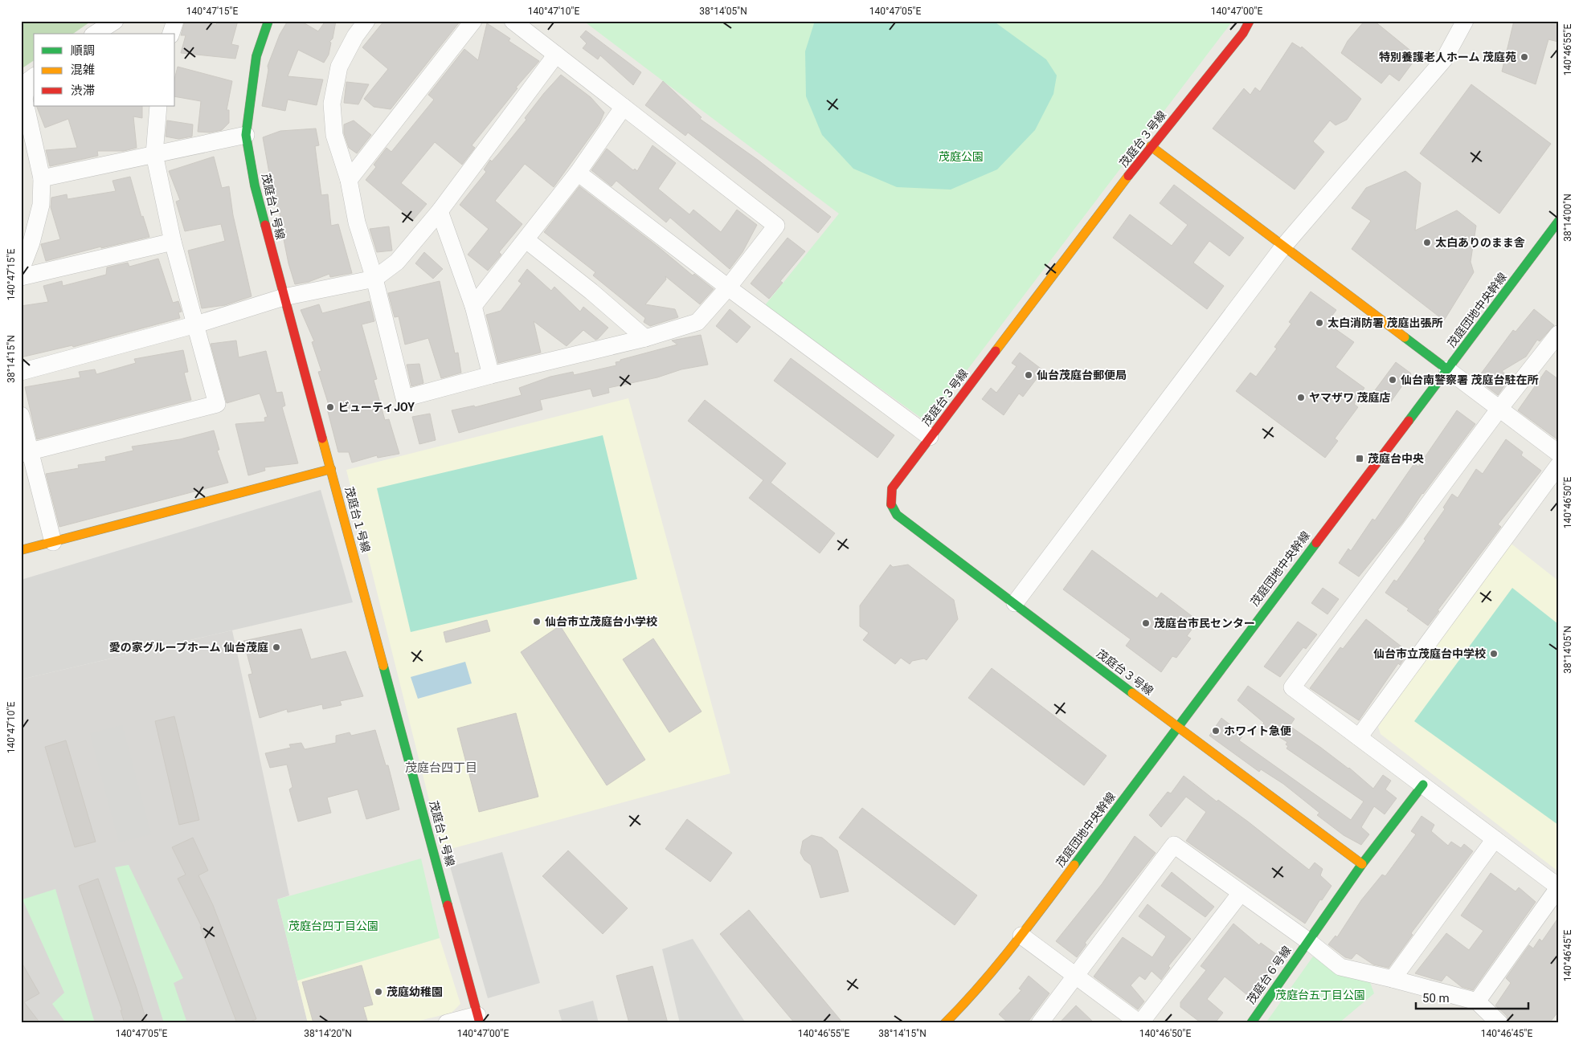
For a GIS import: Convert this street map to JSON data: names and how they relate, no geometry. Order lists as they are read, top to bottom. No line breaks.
{"streets":{"street":["茂庭台３号線","茂庭台１号線","茂庭団地中央幹線","茂庭台６号線"]},"crossings":[["茂庭台３号線","茂庭団地中央幹線"],["茂庭台３号線","茂庭台６号線"]],"districts":["茂庭台四丁目"],"parks":["茂庭公園","茂庭台四丁目公園","茂庭台五丁目公園"],"places":{"other":["特別養護老人ホーム 茂庭苑","太白ありのまま舎","太白消防署 茂庭出張所","仙台茂庭台郵便局","仙台南警察署 茂庭台駐在所","ヤマザワ 茂庭店","ビューティJOY","仙台市立茂庭台小学校","茂庭台市民センター","愛の家グループホーム 仙台茂庭","仙台市立茂庭台中学校","ホワイト急便","茂庭幼稚園"],"transit":["茂庭台中央"]},"legend":["順調","混雑","渋滞"],"scale_bar":"50 m","coordinates":["140°47'15\"E","140°47'10\"E","38°14'05\"N","140°47'05\"E","140°47'00\"E","140°46'55\"E","38°14'00\"N","38°14'15\"N","140°46'50\"E","140°46'45\"E","38°14'20\"N"]}
